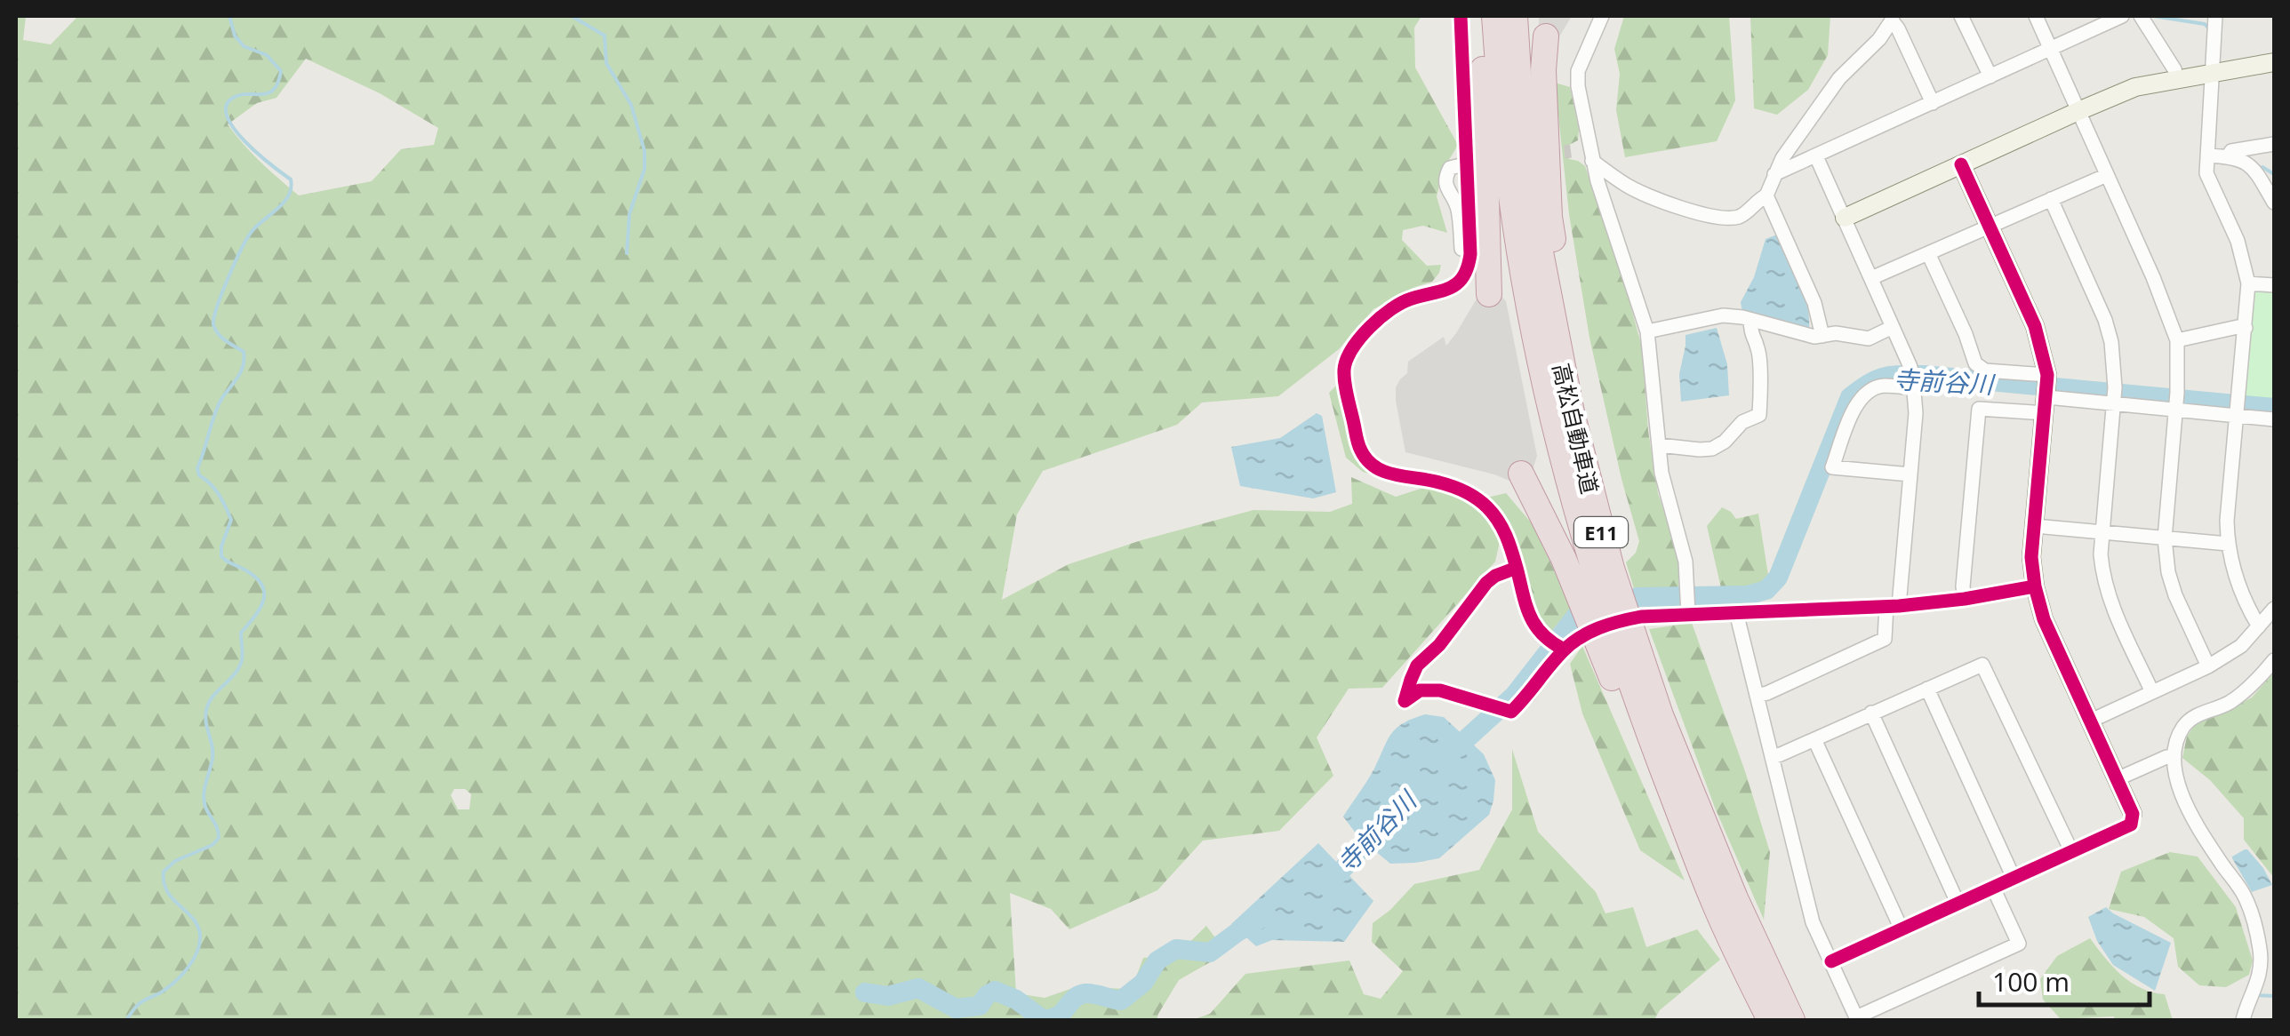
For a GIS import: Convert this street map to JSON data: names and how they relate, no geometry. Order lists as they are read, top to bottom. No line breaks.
{"streets":{"highway":["高松自動車道","E11"]},"water":["寺前谷川"],"scale_bar":"100 m"}
